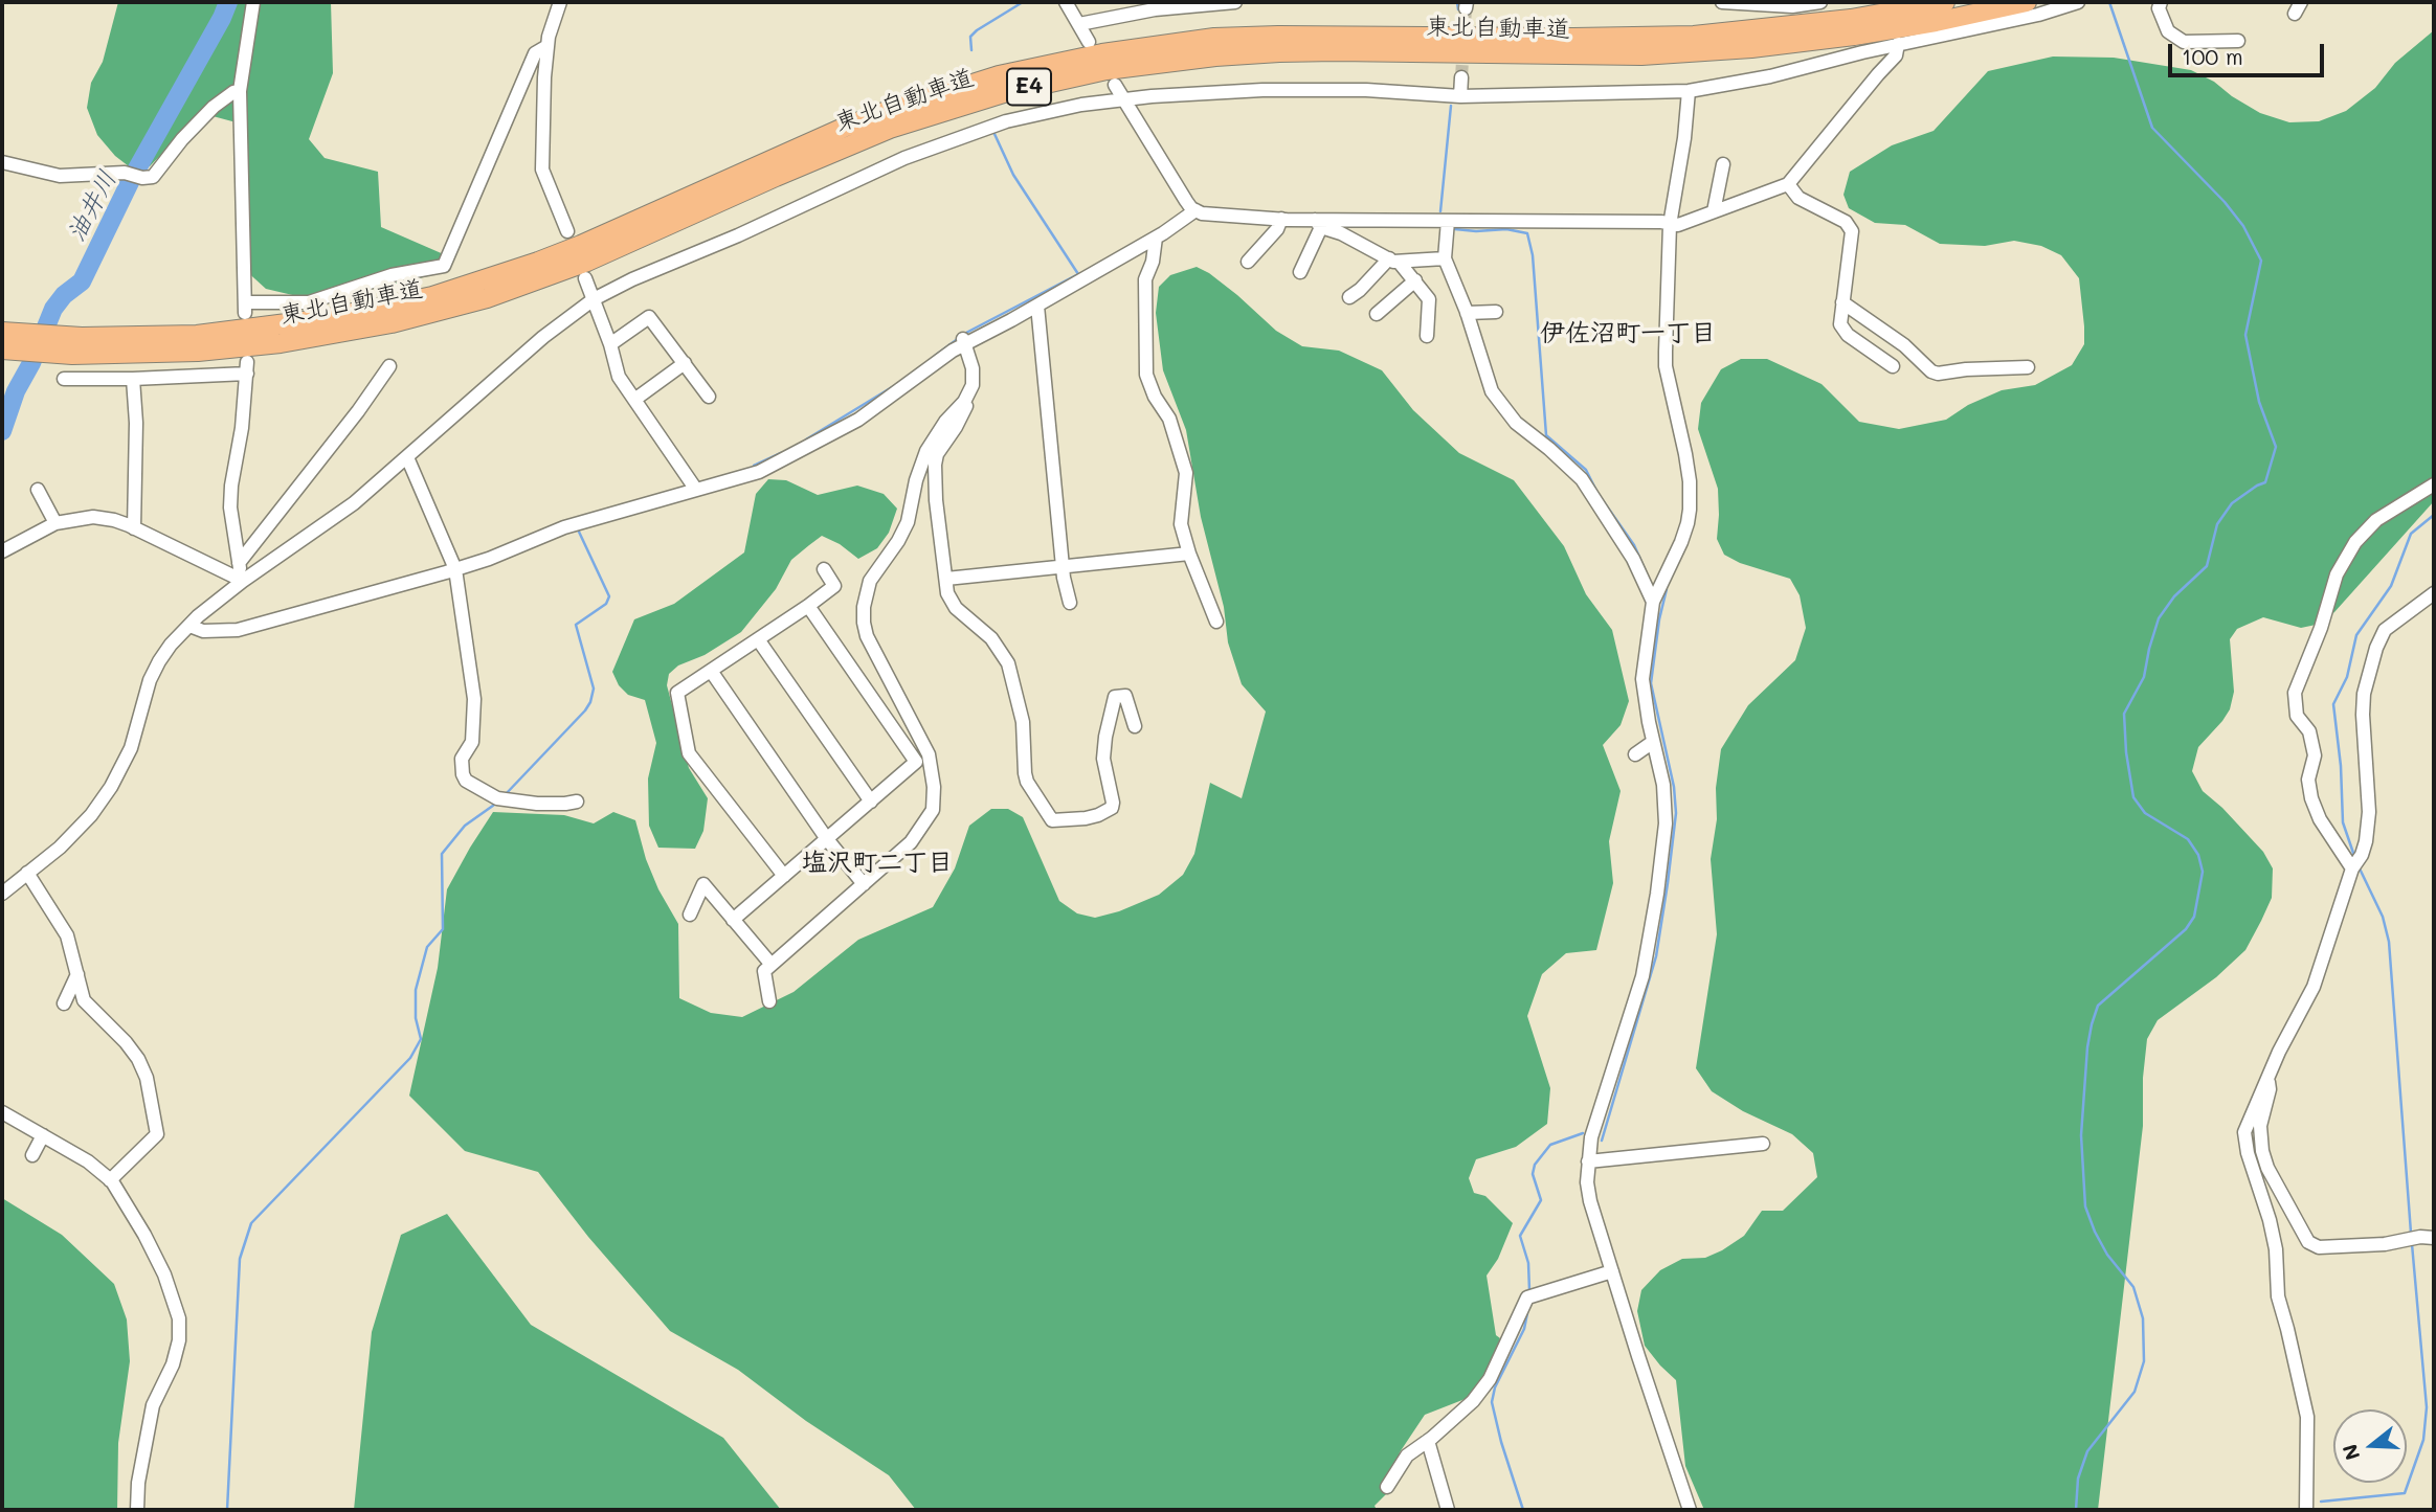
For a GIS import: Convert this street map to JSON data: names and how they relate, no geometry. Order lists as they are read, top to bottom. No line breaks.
{"streets":{"highway":["東北自動車道","E4"]},"districts":["伊佐沼町一丁目","塩沢町二丁目"],"water":["油井川"],"scale_bar":"100 m","north":"left"}
